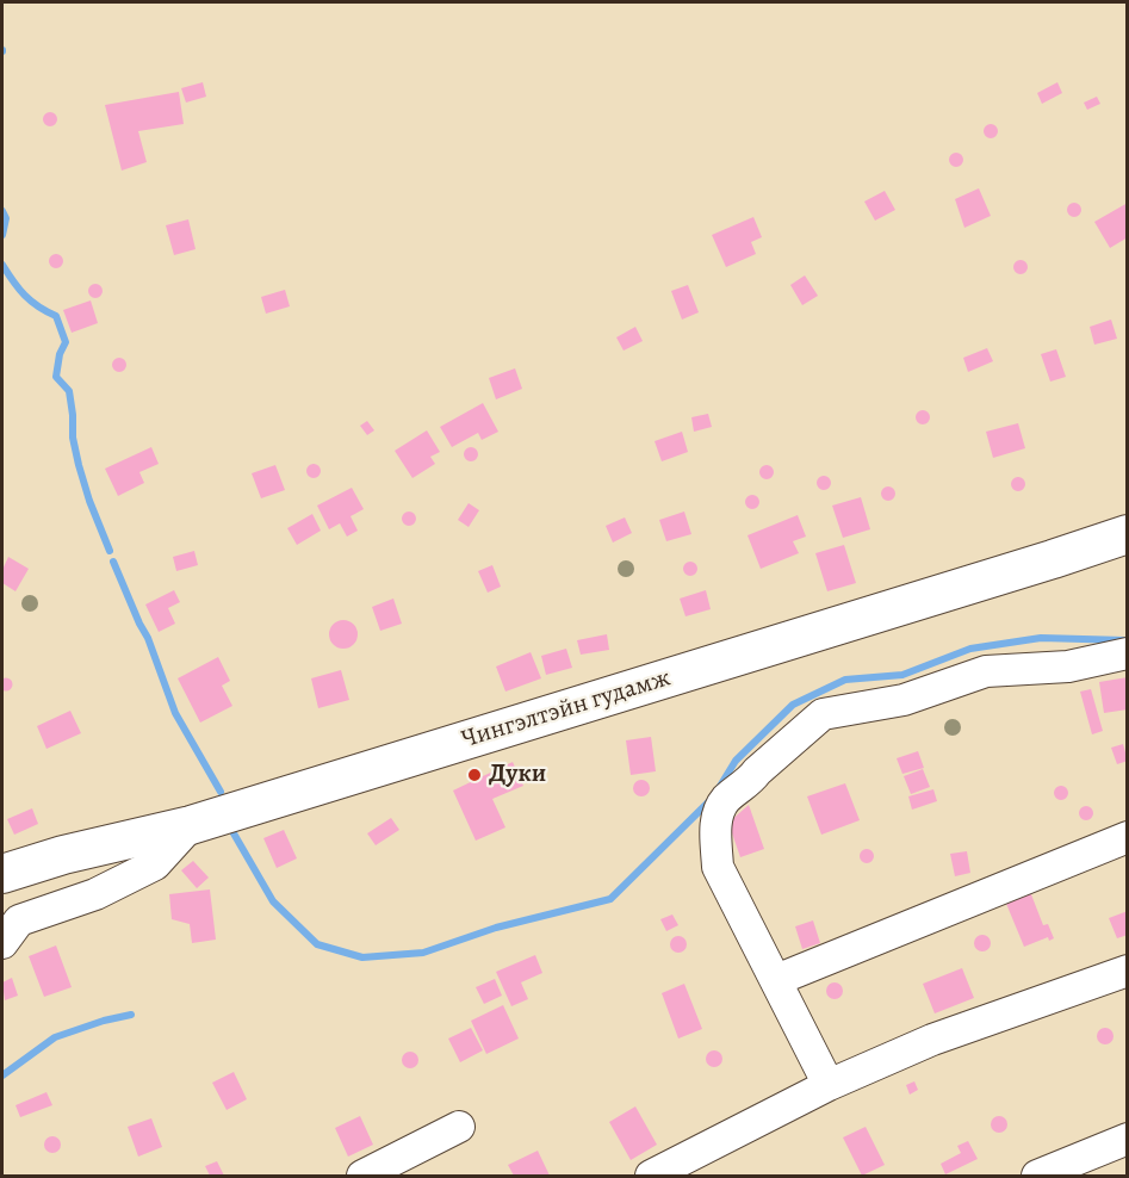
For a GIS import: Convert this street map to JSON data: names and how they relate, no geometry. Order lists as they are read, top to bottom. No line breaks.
{"streets":{"main road":["Чингэлтэйн гудамж"]},"places":["Дуки"]}
